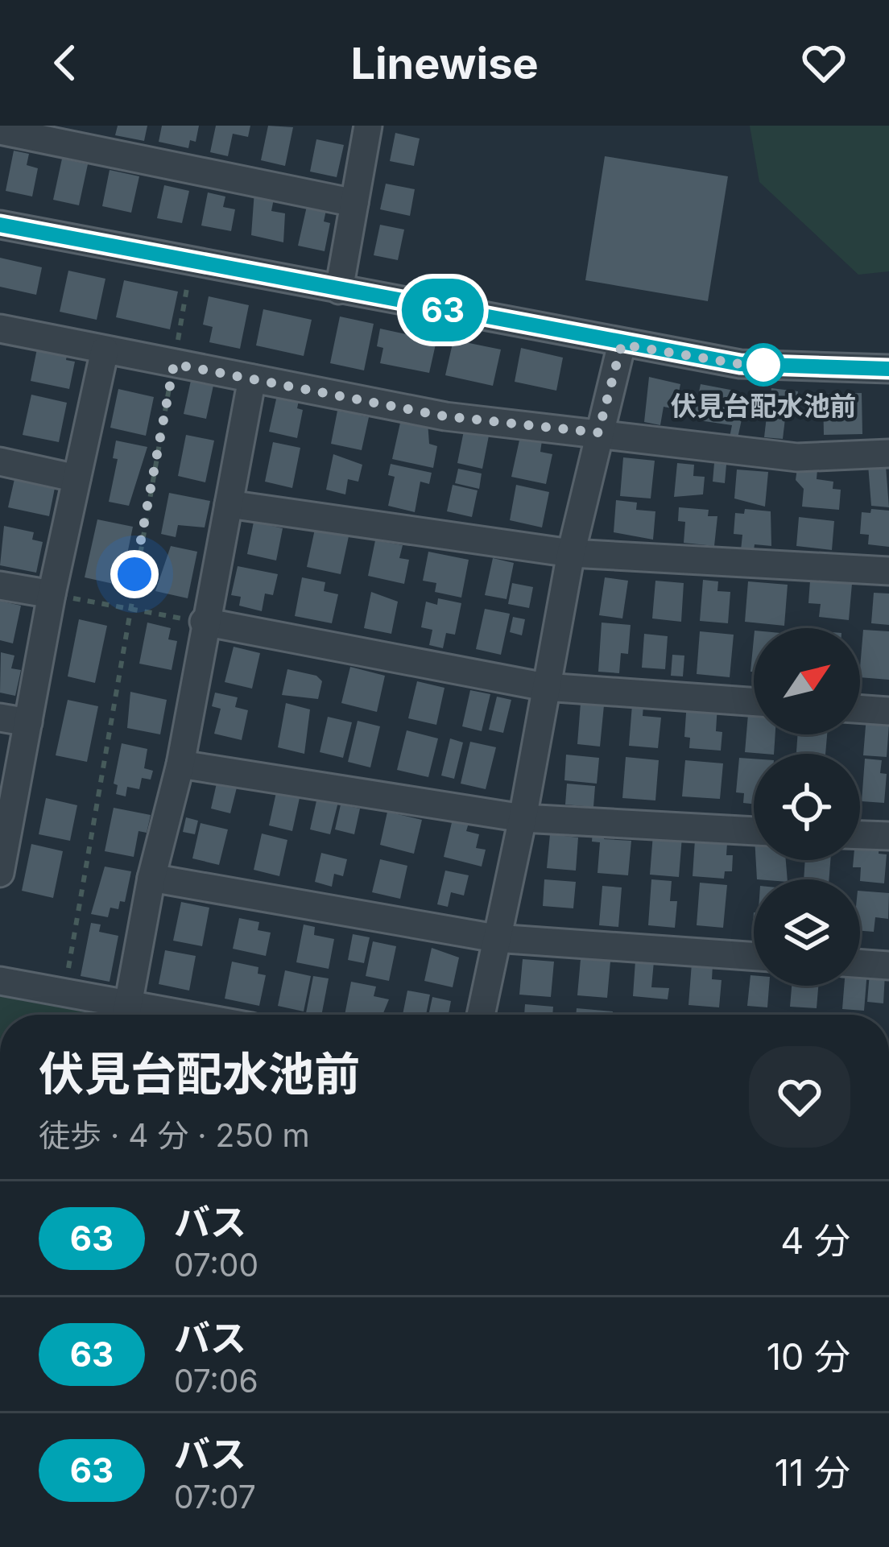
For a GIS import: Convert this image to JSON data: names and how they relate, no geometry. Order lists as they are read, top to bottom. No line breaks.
{"places":["伏見台配水池前"],"lines":["bus line 63"],"north":"top right","page":{"header":"Linewise","on_map":"63","heading":["伏見台配水池前","徒歩 · 4 分 · 250 m"],"list":[{"mark":"63","name":"バス","note":"07:00","value":"4 分"},{"mark":"63","name":"バス","note":"07:06","value":"10 分"},{"mark":"63","name":"バス","note":"07:07","value":"11 分"}]}}
